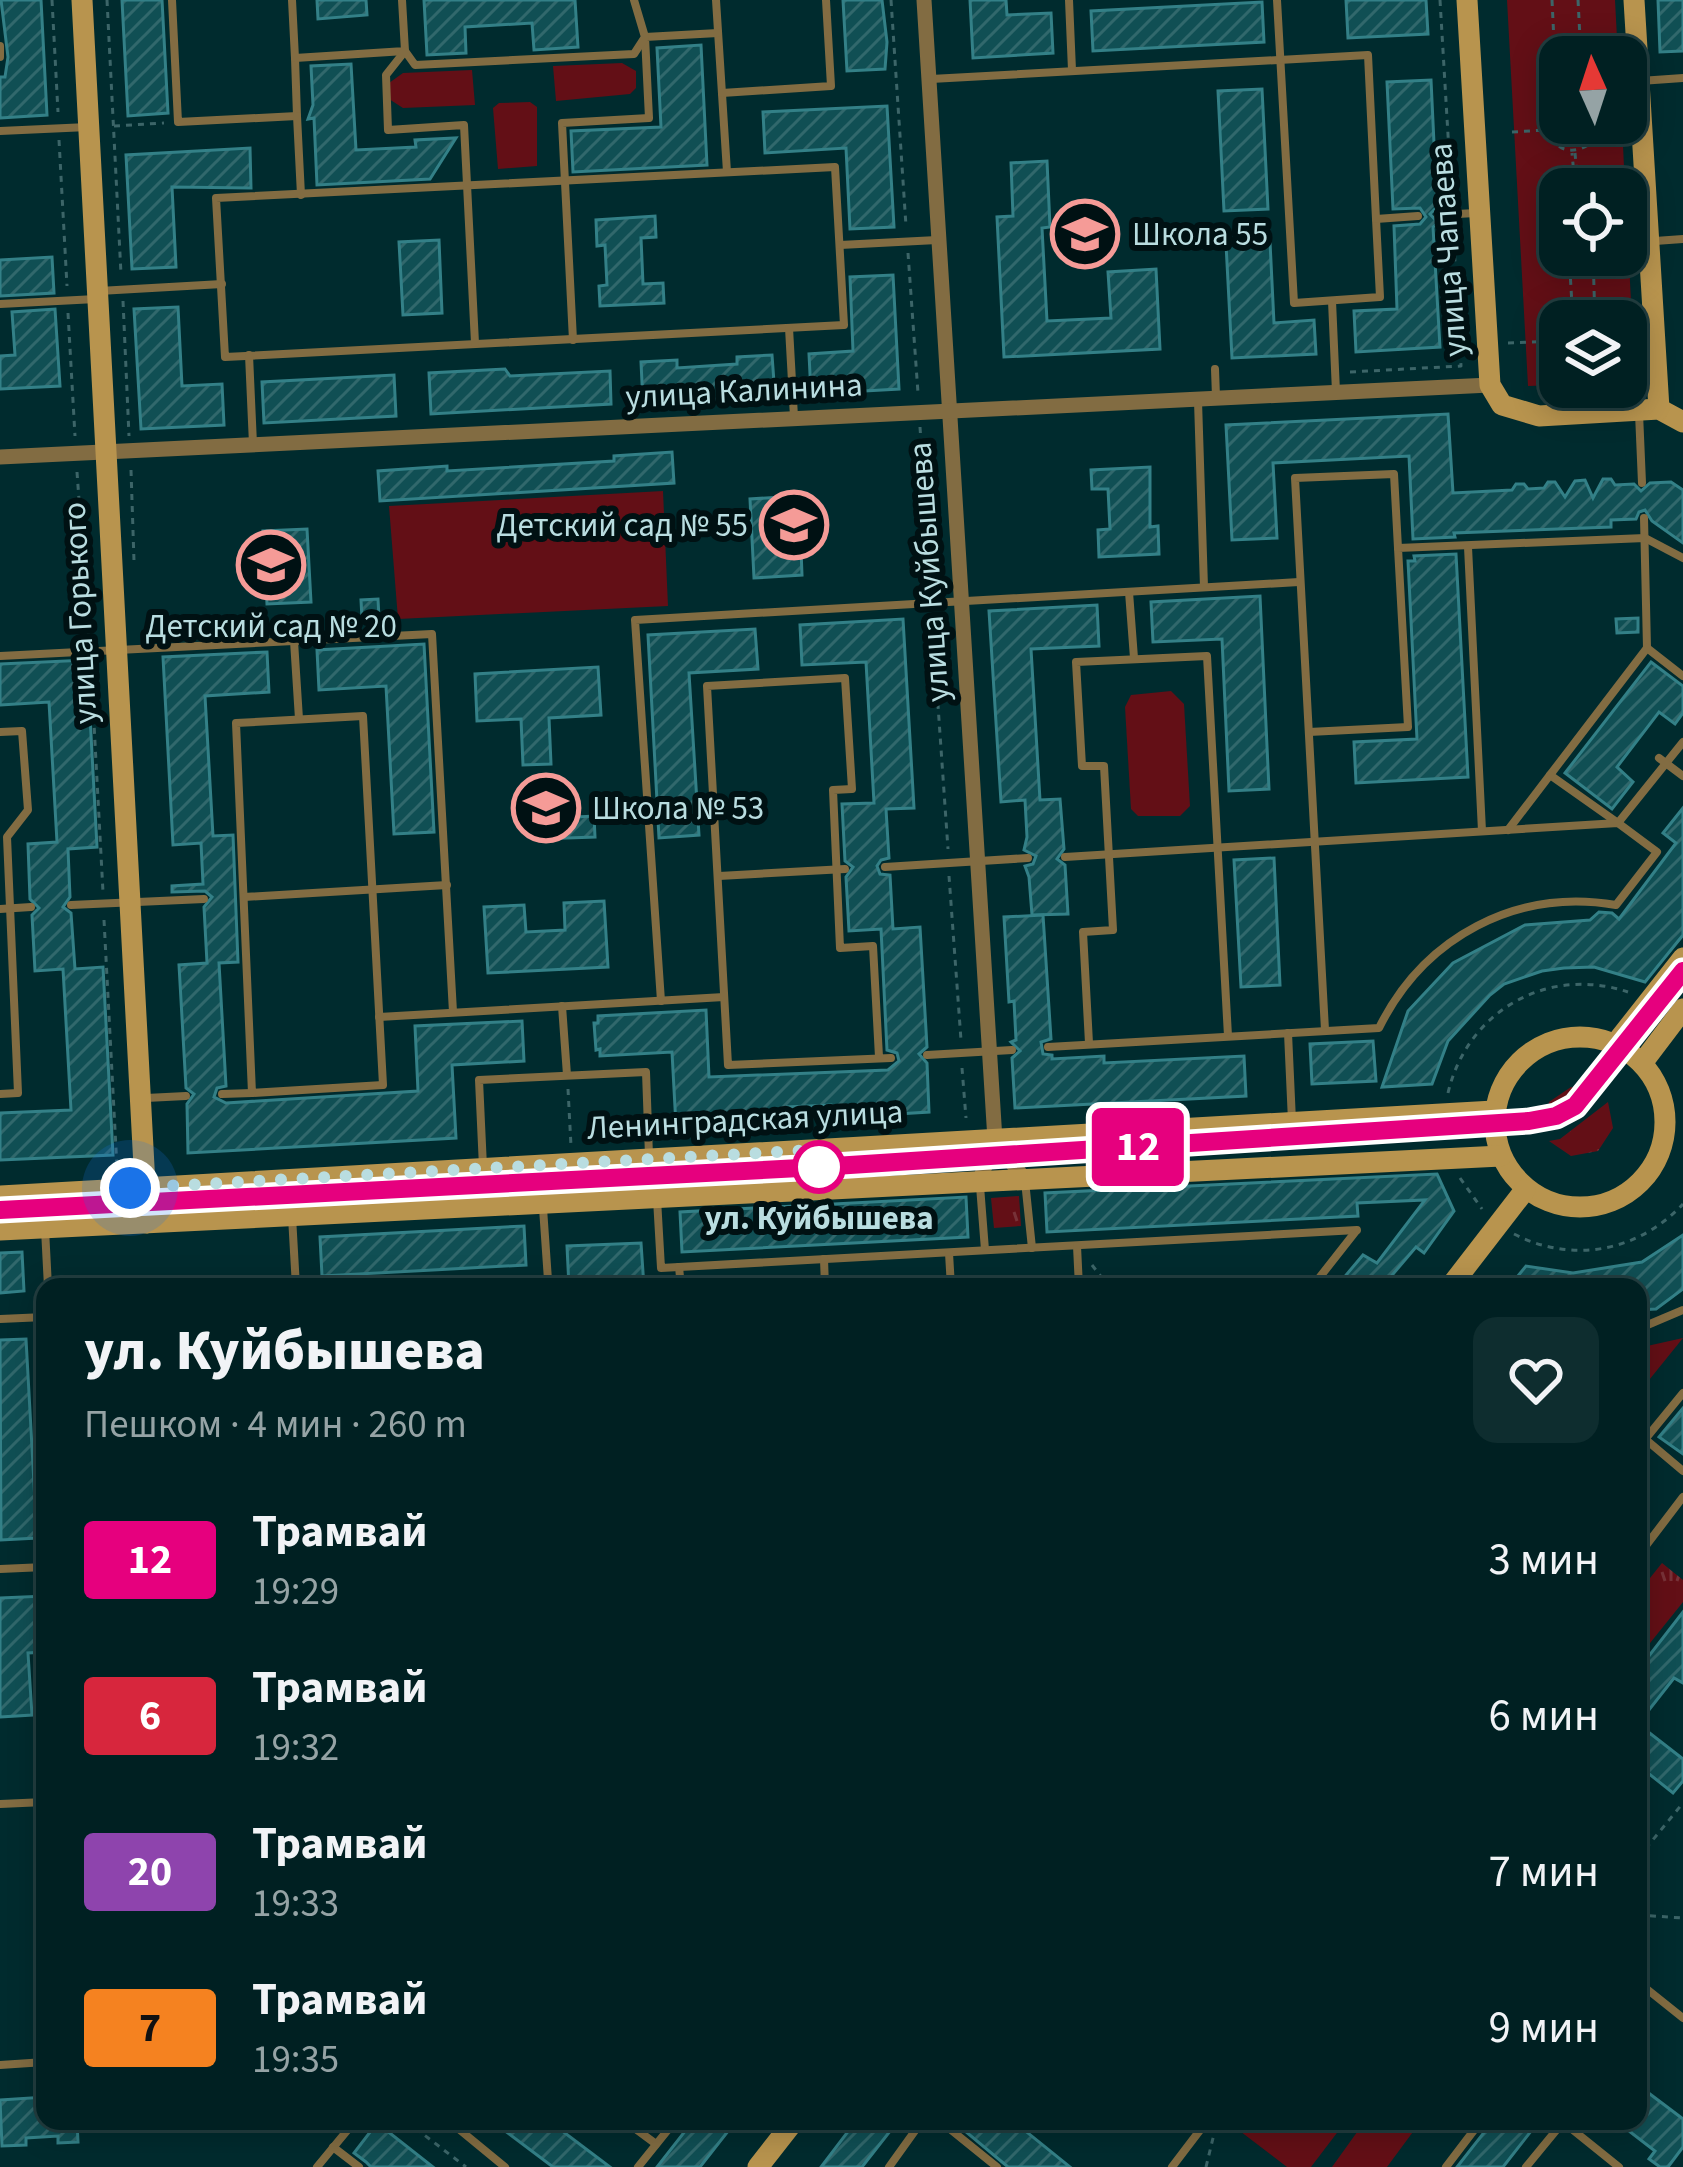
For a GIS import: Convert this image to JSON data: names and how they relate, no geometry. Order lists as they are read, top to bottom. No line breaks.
{"streets":{"main road":["улица Чапаева","улица Горького","Ленинградская улица"],"street":["улица Калинина","улица Куйбышева"]},"crossings":[["улица Чапаева","улица Калинина"],["улица Калинина","улица Куйбышева"],["улица Калинина","улица Горького"],["улица Куйбышева","Ленинградская улица"],["улица Горького","Ленинградская улица"]],"places":{"school or university":["Школа 55","Детский сад № 55","Детский сад № 20","Школа № 53"],"other":["ул. Куйбышева"]},"lines":["tram line 12"],"north":"top","page":{"on_map":"12","heading":["ул. Куйбышева","Пешком · 4 мин · 260 m"],"list":[{"mark":"12","name":"Трамвай","note":"19:29","value":"3 мин"},{"mark":"6","name":"Трамвай","note":"19:32","value":"6 мин"},{"mark":"20","name":"Трамвай","note":"19:33","value":"7 мин"},{"mark":"7","name":"Трамвай","note":"19:35","value":"9 мин"}]}}
